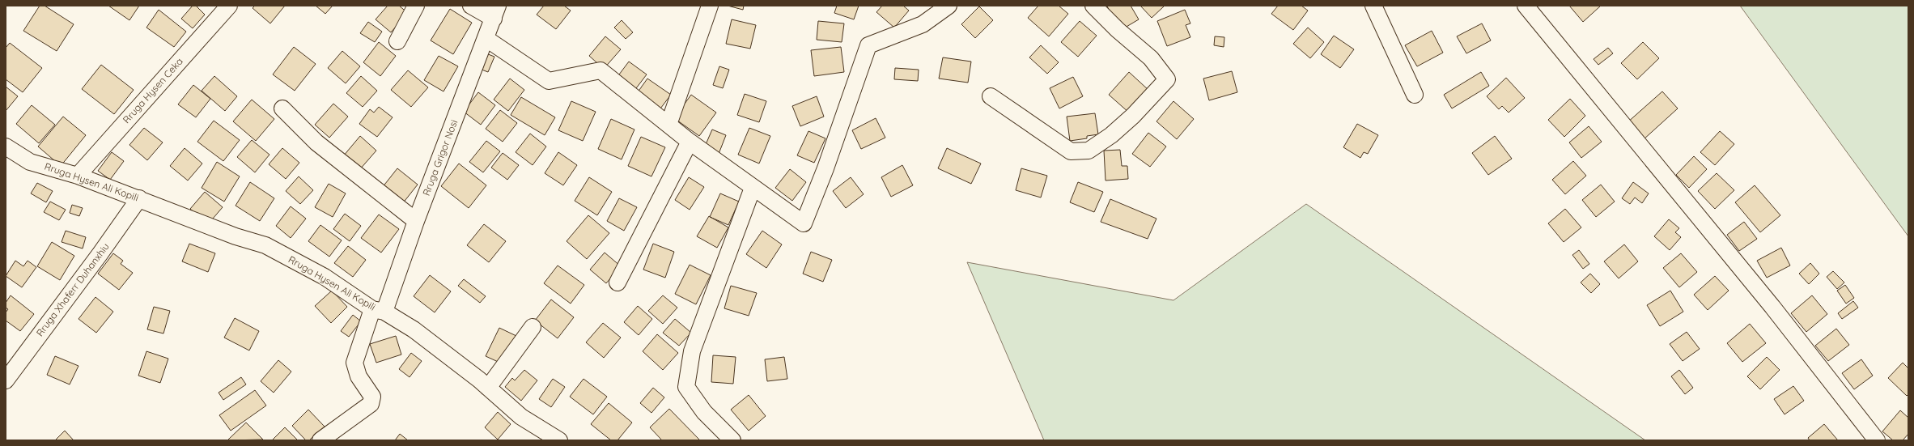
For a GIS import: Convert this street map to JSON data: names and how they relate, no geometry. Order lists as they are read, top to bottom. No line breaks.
{"streets":{"street":["Rruga Hysen Ceka","Rruga Grigor Nosi","Rruga Hysen Ali Kopili","Rruga Xhaferr Duhanxhiu"]},"crossings":[["Rruga Hysen Ceka","Rruga Hysen Ali Kopili"],["Rruga Grigor Nosi","Rruga Hysen Ali Kopili"],["Rruga Hysen Ali Kopili","Rruga Xhaferr Duhanxhiu"]]}
